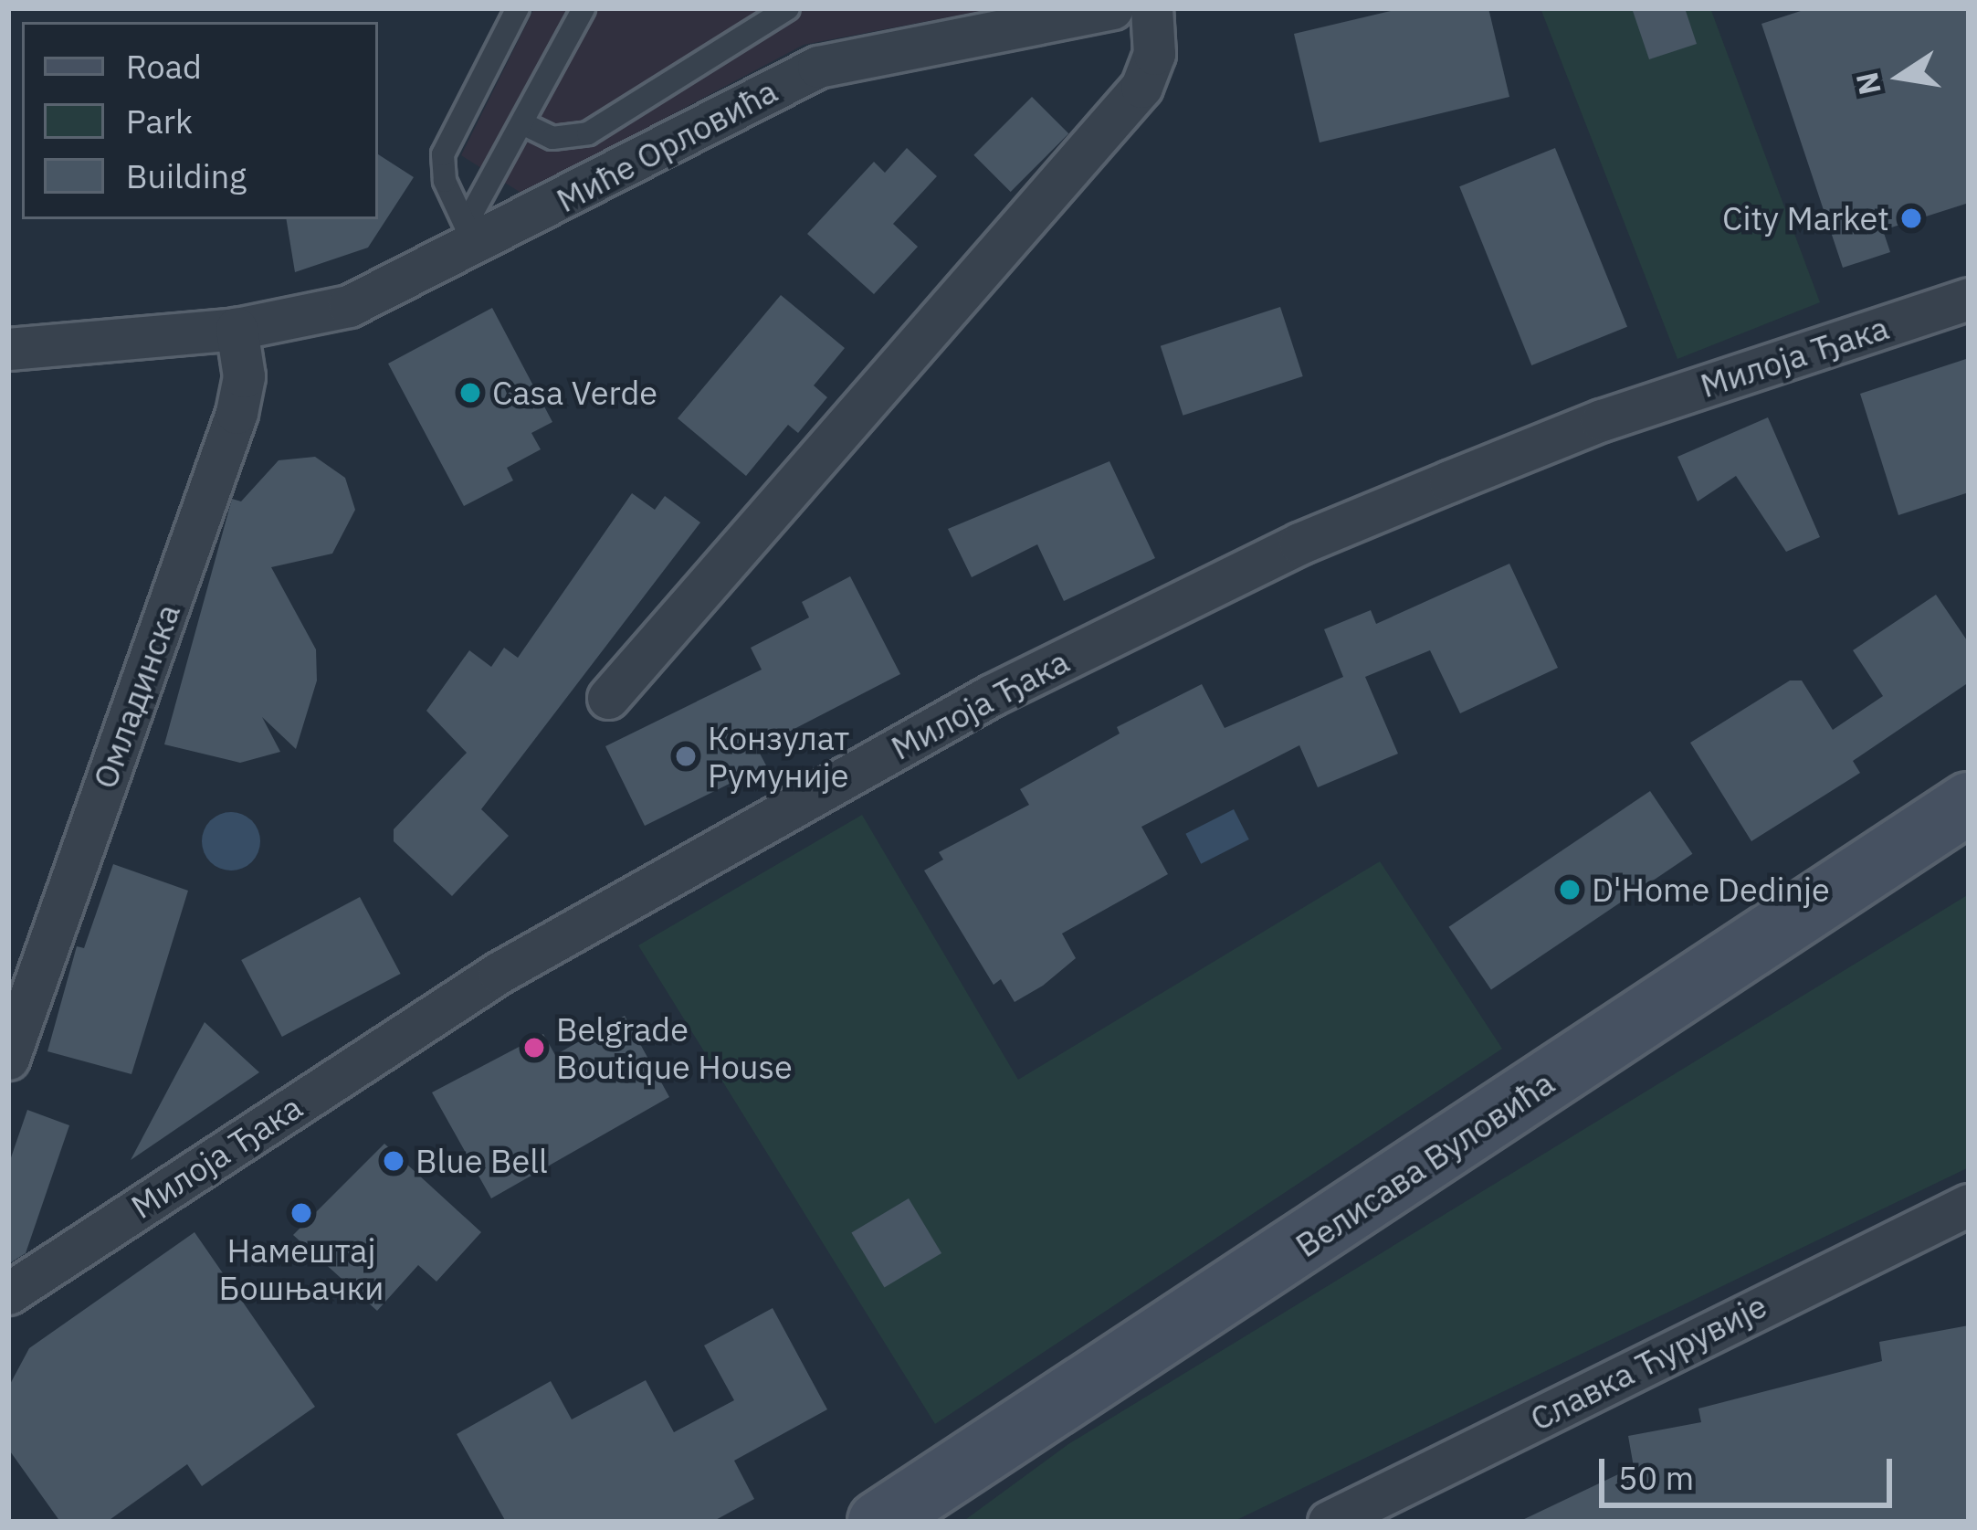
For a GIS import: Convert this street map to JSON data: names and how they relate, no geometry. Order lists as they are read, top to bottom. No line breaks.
{"streets":{"street":["Миће Орловића","Милоја Ђака","Омладинска","Велисава Вуловића","Славка Ћурувије"]},"crossings":[["Миће Орловића","Омладинска"]],"places":["City Market","Casa Verde","Конзулат Румуније","D'Home Dedinje","Belgrade Boutique House","Blue Bell","Намештај Бошњачки"],"legend":["Road","Park","Building"],"scale_bar":"50 m","north":"left"}
